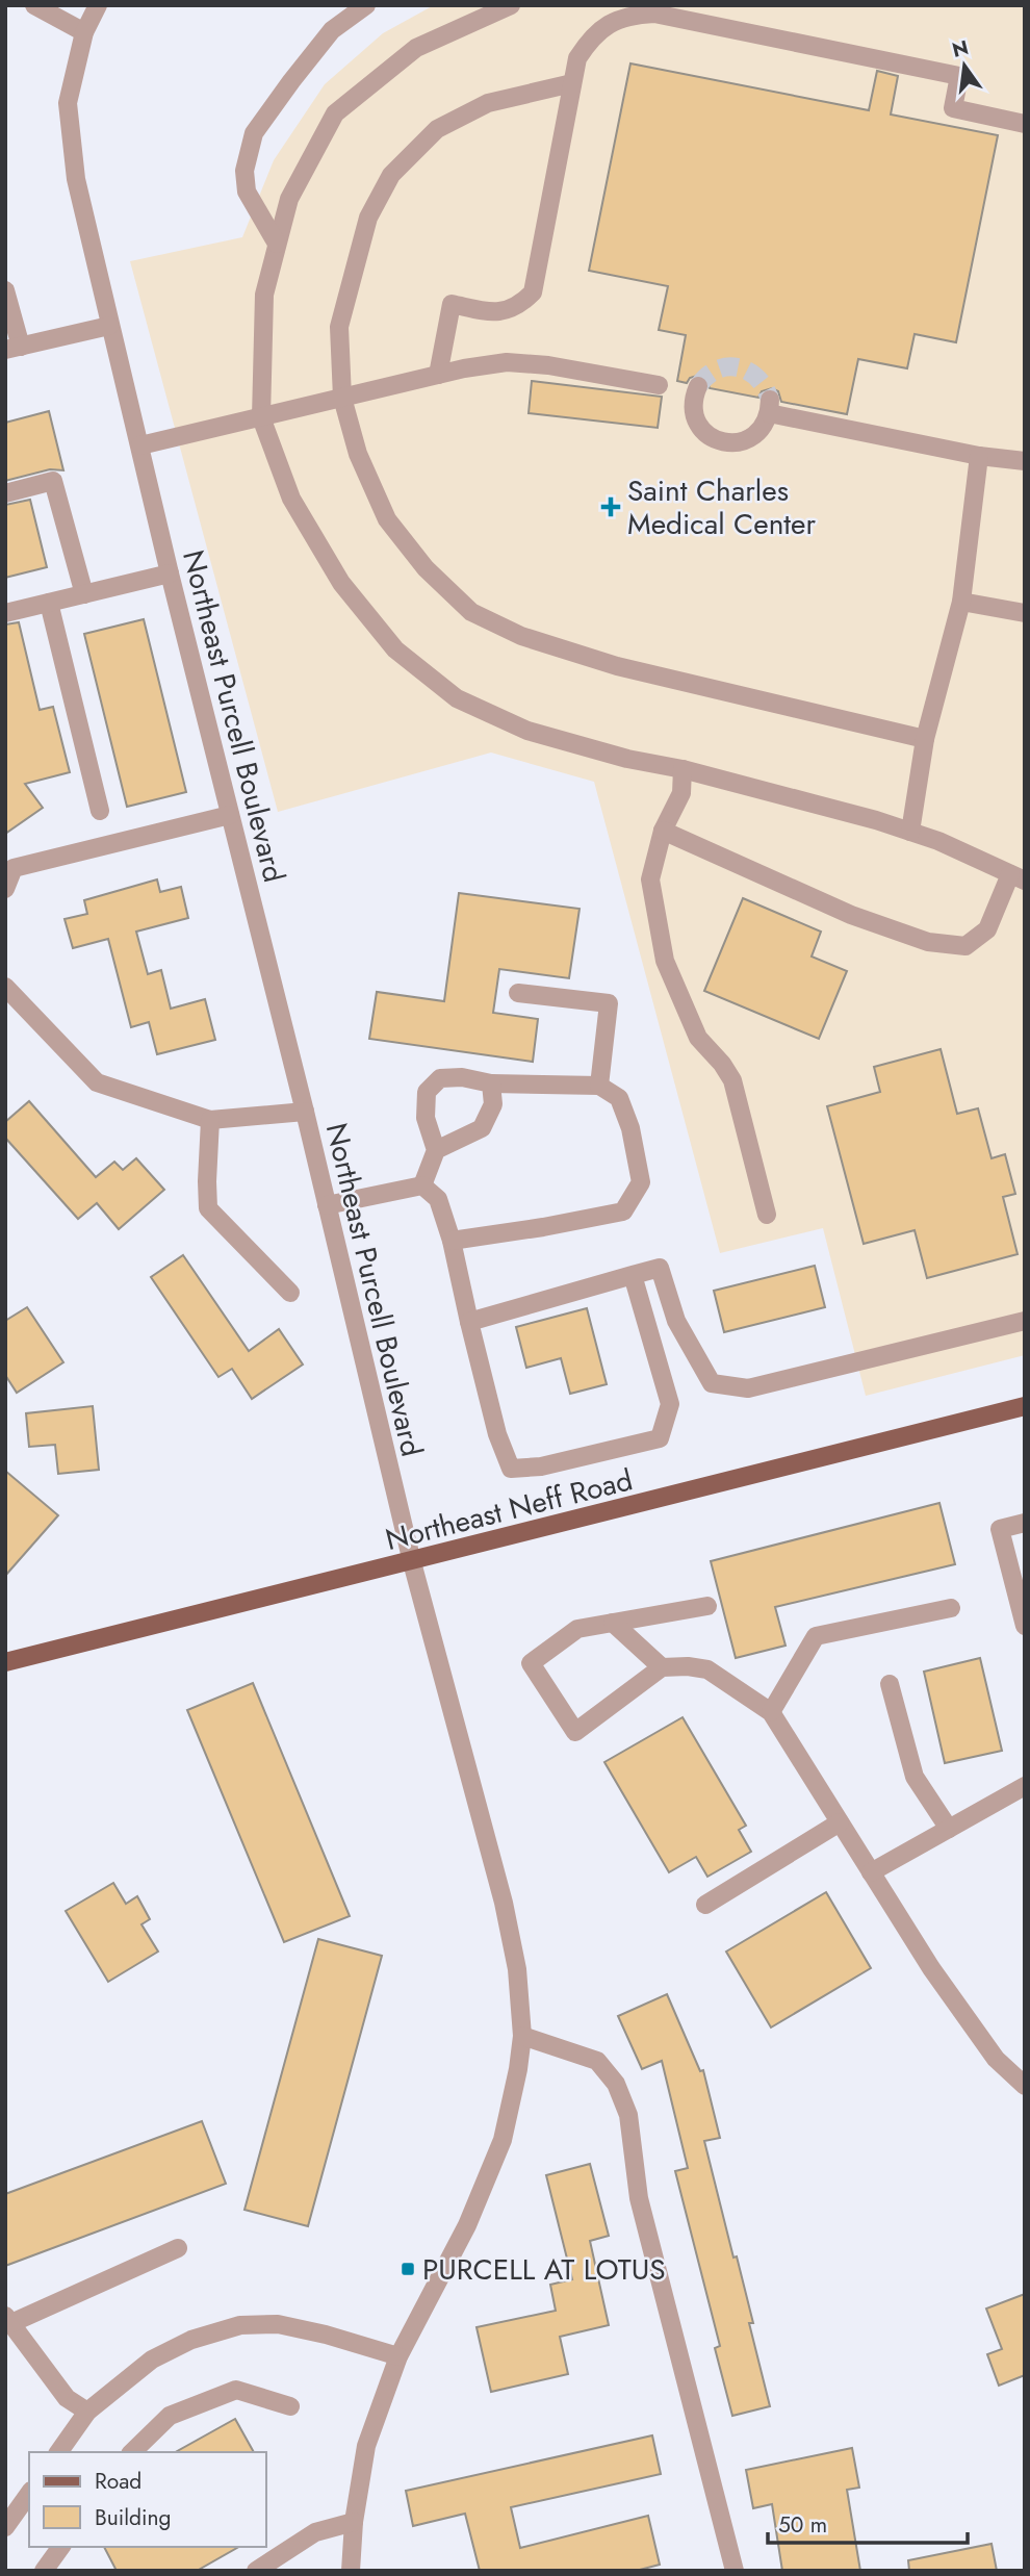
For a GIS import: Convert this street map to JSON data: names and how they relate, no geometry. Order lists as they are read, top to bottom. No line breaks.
{"streets":{"main road":["Northeast Neff Road"],"street":["Northeast Purcell Boulevard"]},"crossings":[["Northeast Purcell Boulevard","Northeast Neff Road"]],"places":{"health":["Saint Charles Medical Center"],"transit":["PURCELL AT LOTUS"]},"legend":["Road","Building"],"scale_bar":"50 m","north":"top"}
